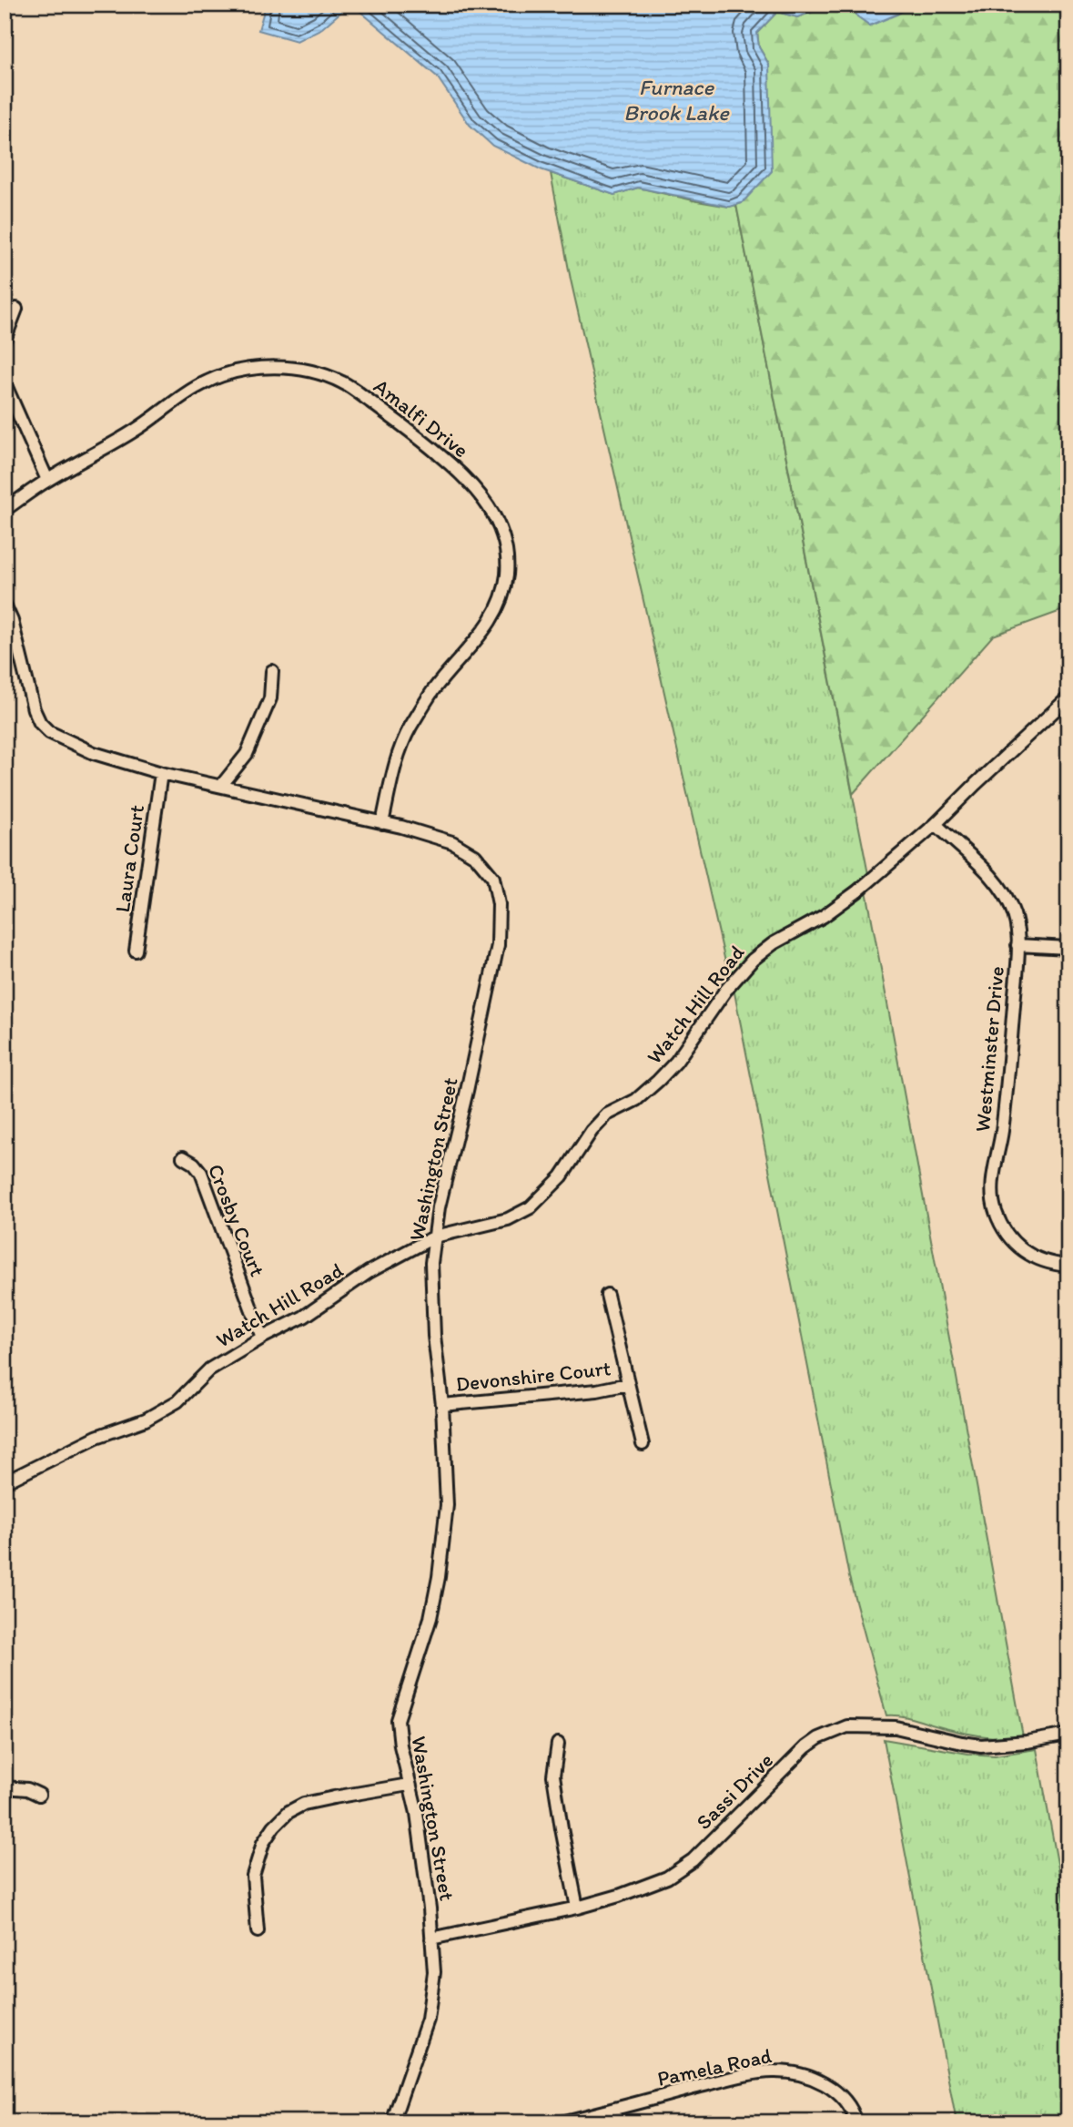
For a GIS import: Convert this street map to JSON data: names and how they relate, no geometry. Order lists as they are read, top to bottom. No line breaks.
{"streets":{"street":["Amalfi Drive","Laura Court","Watch Hill Road","Westminster Drive","Washington Street","Crosby Court","Devonshire Court","Sassi Drive","Pamela Road"]},"crossings":[["Amalfi Drive","Washington Street"],["Laura Court","Washington Street"],["Watch Hill Road","Westminster Drive"],["Watch Hill Road","Washington Street"],["Watch Hill Road","Crosby Court"],["Washington Street","Devonshire Court"],["Washington Street","Sassi Drive"]],"water":["Furnace Brook Lake"]}
